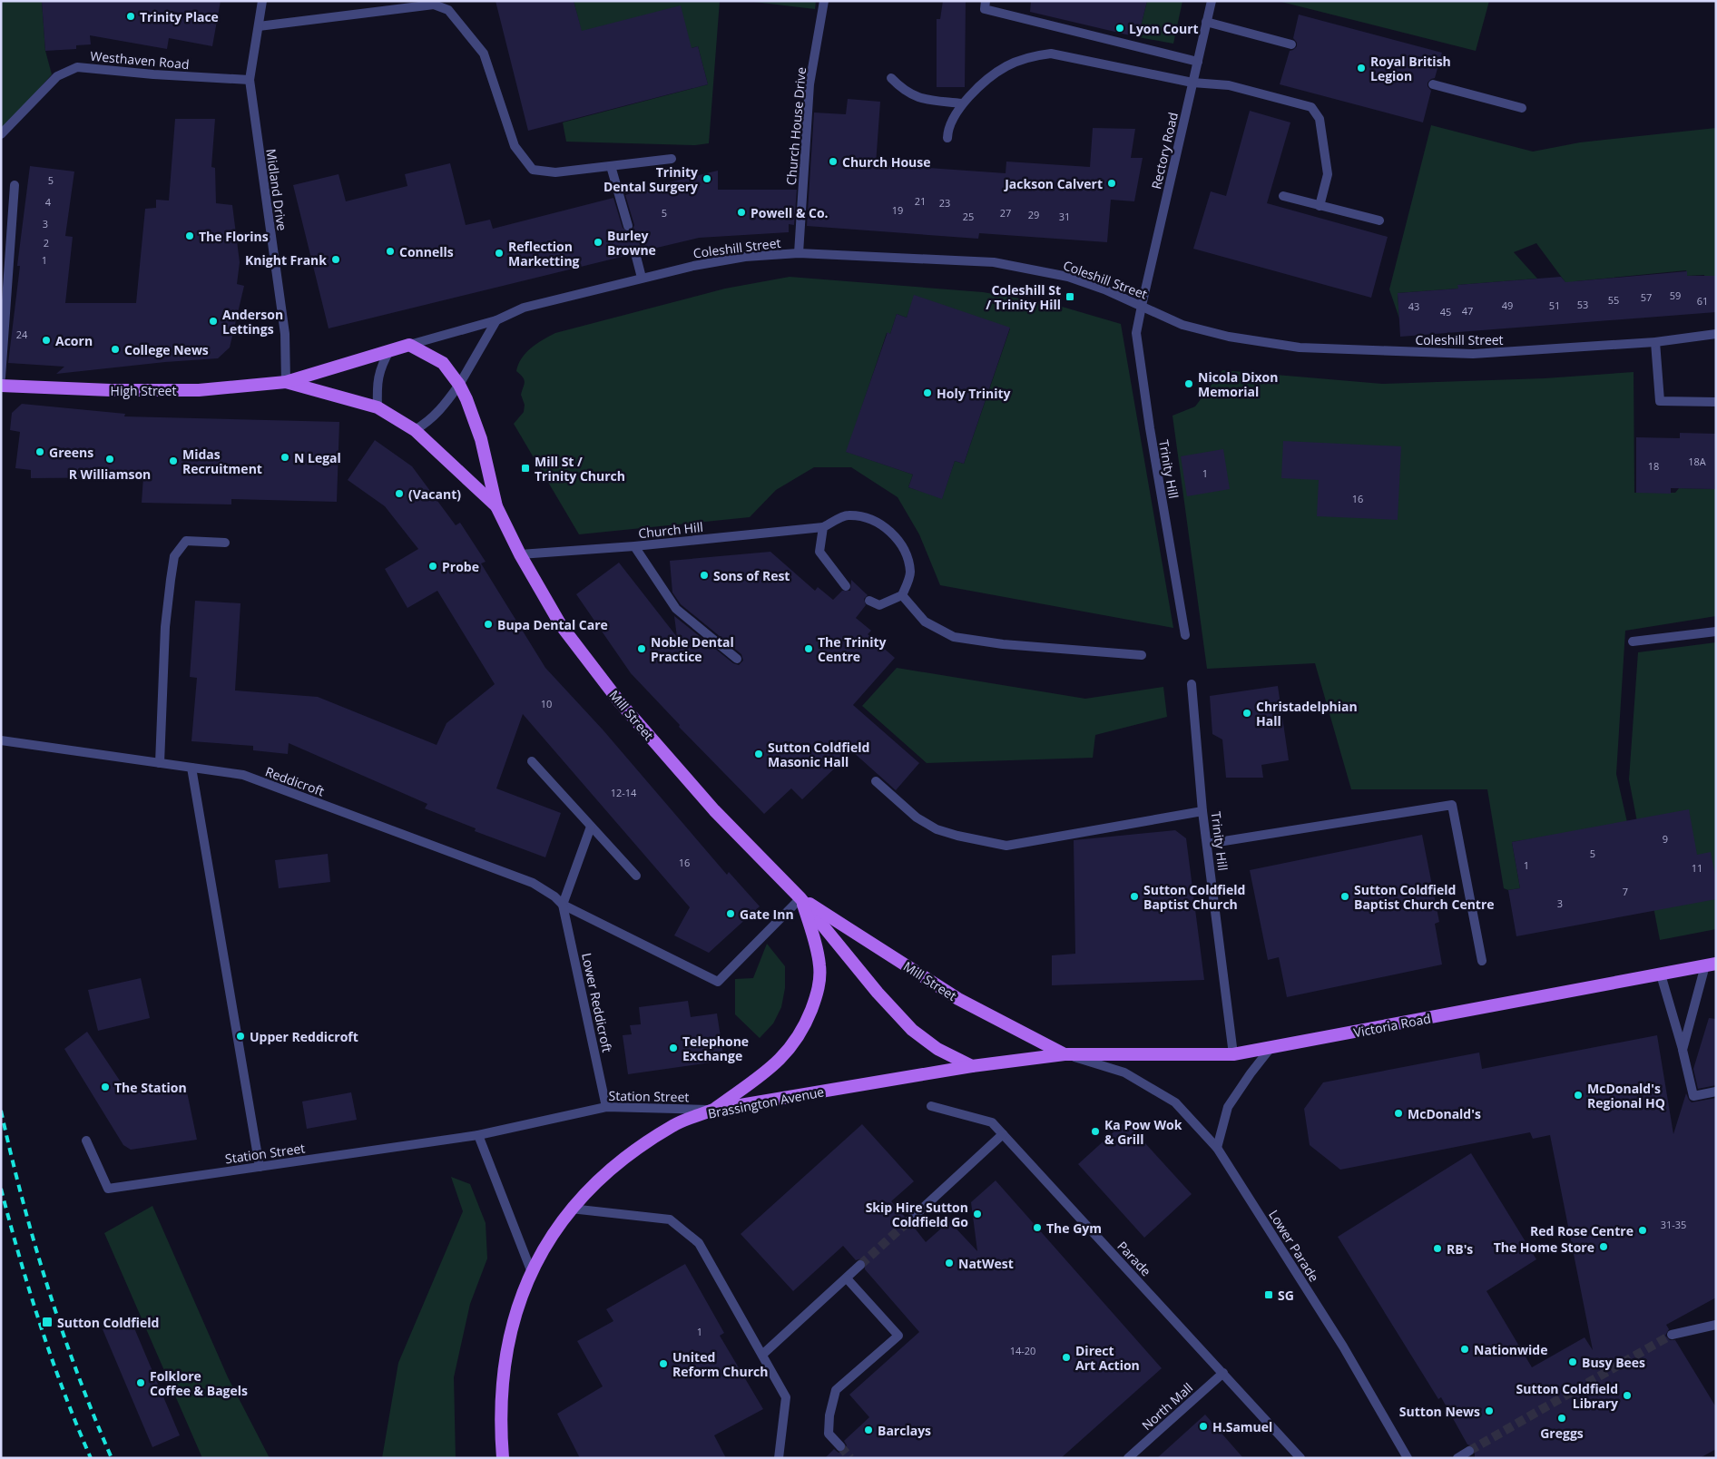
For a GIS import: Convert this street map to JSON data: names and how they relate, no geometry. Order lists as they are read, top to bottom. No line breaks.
{"streets":{"main road":["High Street","Mill Street","Victoria Road","Brassington Avenue"],"street":["Westhaven Road","Church House Drive","Rectory Road","Midland Drive","Coleshill Street","Trinity Hill","Church Hill","Reddicroft","Lower Reddicroft","Station Street","Lower Parade","Parade","North Mall"]},"crossings":[["Westhaven Road","Midland Drive"],["Church House Drive","Coleshill Street"],["Rectory Road","Coleshill Street"],["Rectory Road","Trinity Hill"],["Midland Drive","High Street"],["Coleshill Street","High Street"],["Coleshill Street","Trinity Hill"],["High Street","Mill Street"],["Trinity Hill","Victoria Road"],["Church Hill","Mill Street"],["Mill Street","Reddicroft"],["Mill Street","Victoria Road"],["Mill Street","Station Street"],["Mill Street","Brassington Avenue"],["Mill Street","Lower Parade"],["Reddicroft","Lower Reddicroft"],["Lower Reddicroft","Station Street"],["Victoria Road","Brassington Avenue"],["Victoria Road","Lower Parade"],["Station Street","Brassington Avenue"],["Brassington Avenue","Lower Parade"],["Parade","North Mall"]],"places":{"other":["Trinity Place","Lyon Court","Royal British Legion","Church House","Trinity Dental Surgery","Jackson Calvert","Powell & Co.","The Florins","Burley Browne","Connells","Reflection Marketting","Knight Frank","Anderson Lettings","Acorn","College News","Nicola Dixon Memorial","Holy Trinity","Greens","N Legal","R Williamson","Midas Recruitment","(Vacant)","Probe","Sons of Rest","Bupa Dental Care","Noble Dental Practice","The Trinity Centre","Christadelphian Hall","Sutton Coldfield Masonic Hall","Sutton Coldfield Baptist Church","Sutton Coldfield Baptist Church Centre","Gate Inn","Upper Reddicroft","Telephone Exchange","The Station","McDonald's Regional HQ","McDonald's","Ka Pow Wok & Grill","Skip Hire Sutton Coldfield Go","The Gym","Red Rose Centre","The Home Store","RB's","NatWest","Nationwide","Direct Art Action","Busy Bees","United Reform Church","Folklore Coffee & Bagels","Sutton Coldfield Library","Sutton News","Greggs","H.Samuel","Barclays"],"transit":["Coleshill St / Trinity Hill","Mill St / Trinity Church","SG","Sutton Coldfield"]},"house_numbers":["5","21","4","23","19","5","27","29","25","31","3","2","1","59","57","55","61","53","49","51","43","47","45","24","18A","18","1","16","10","12-14","9","5","16","1","11","7","3","31-35","1","14-20"]}
